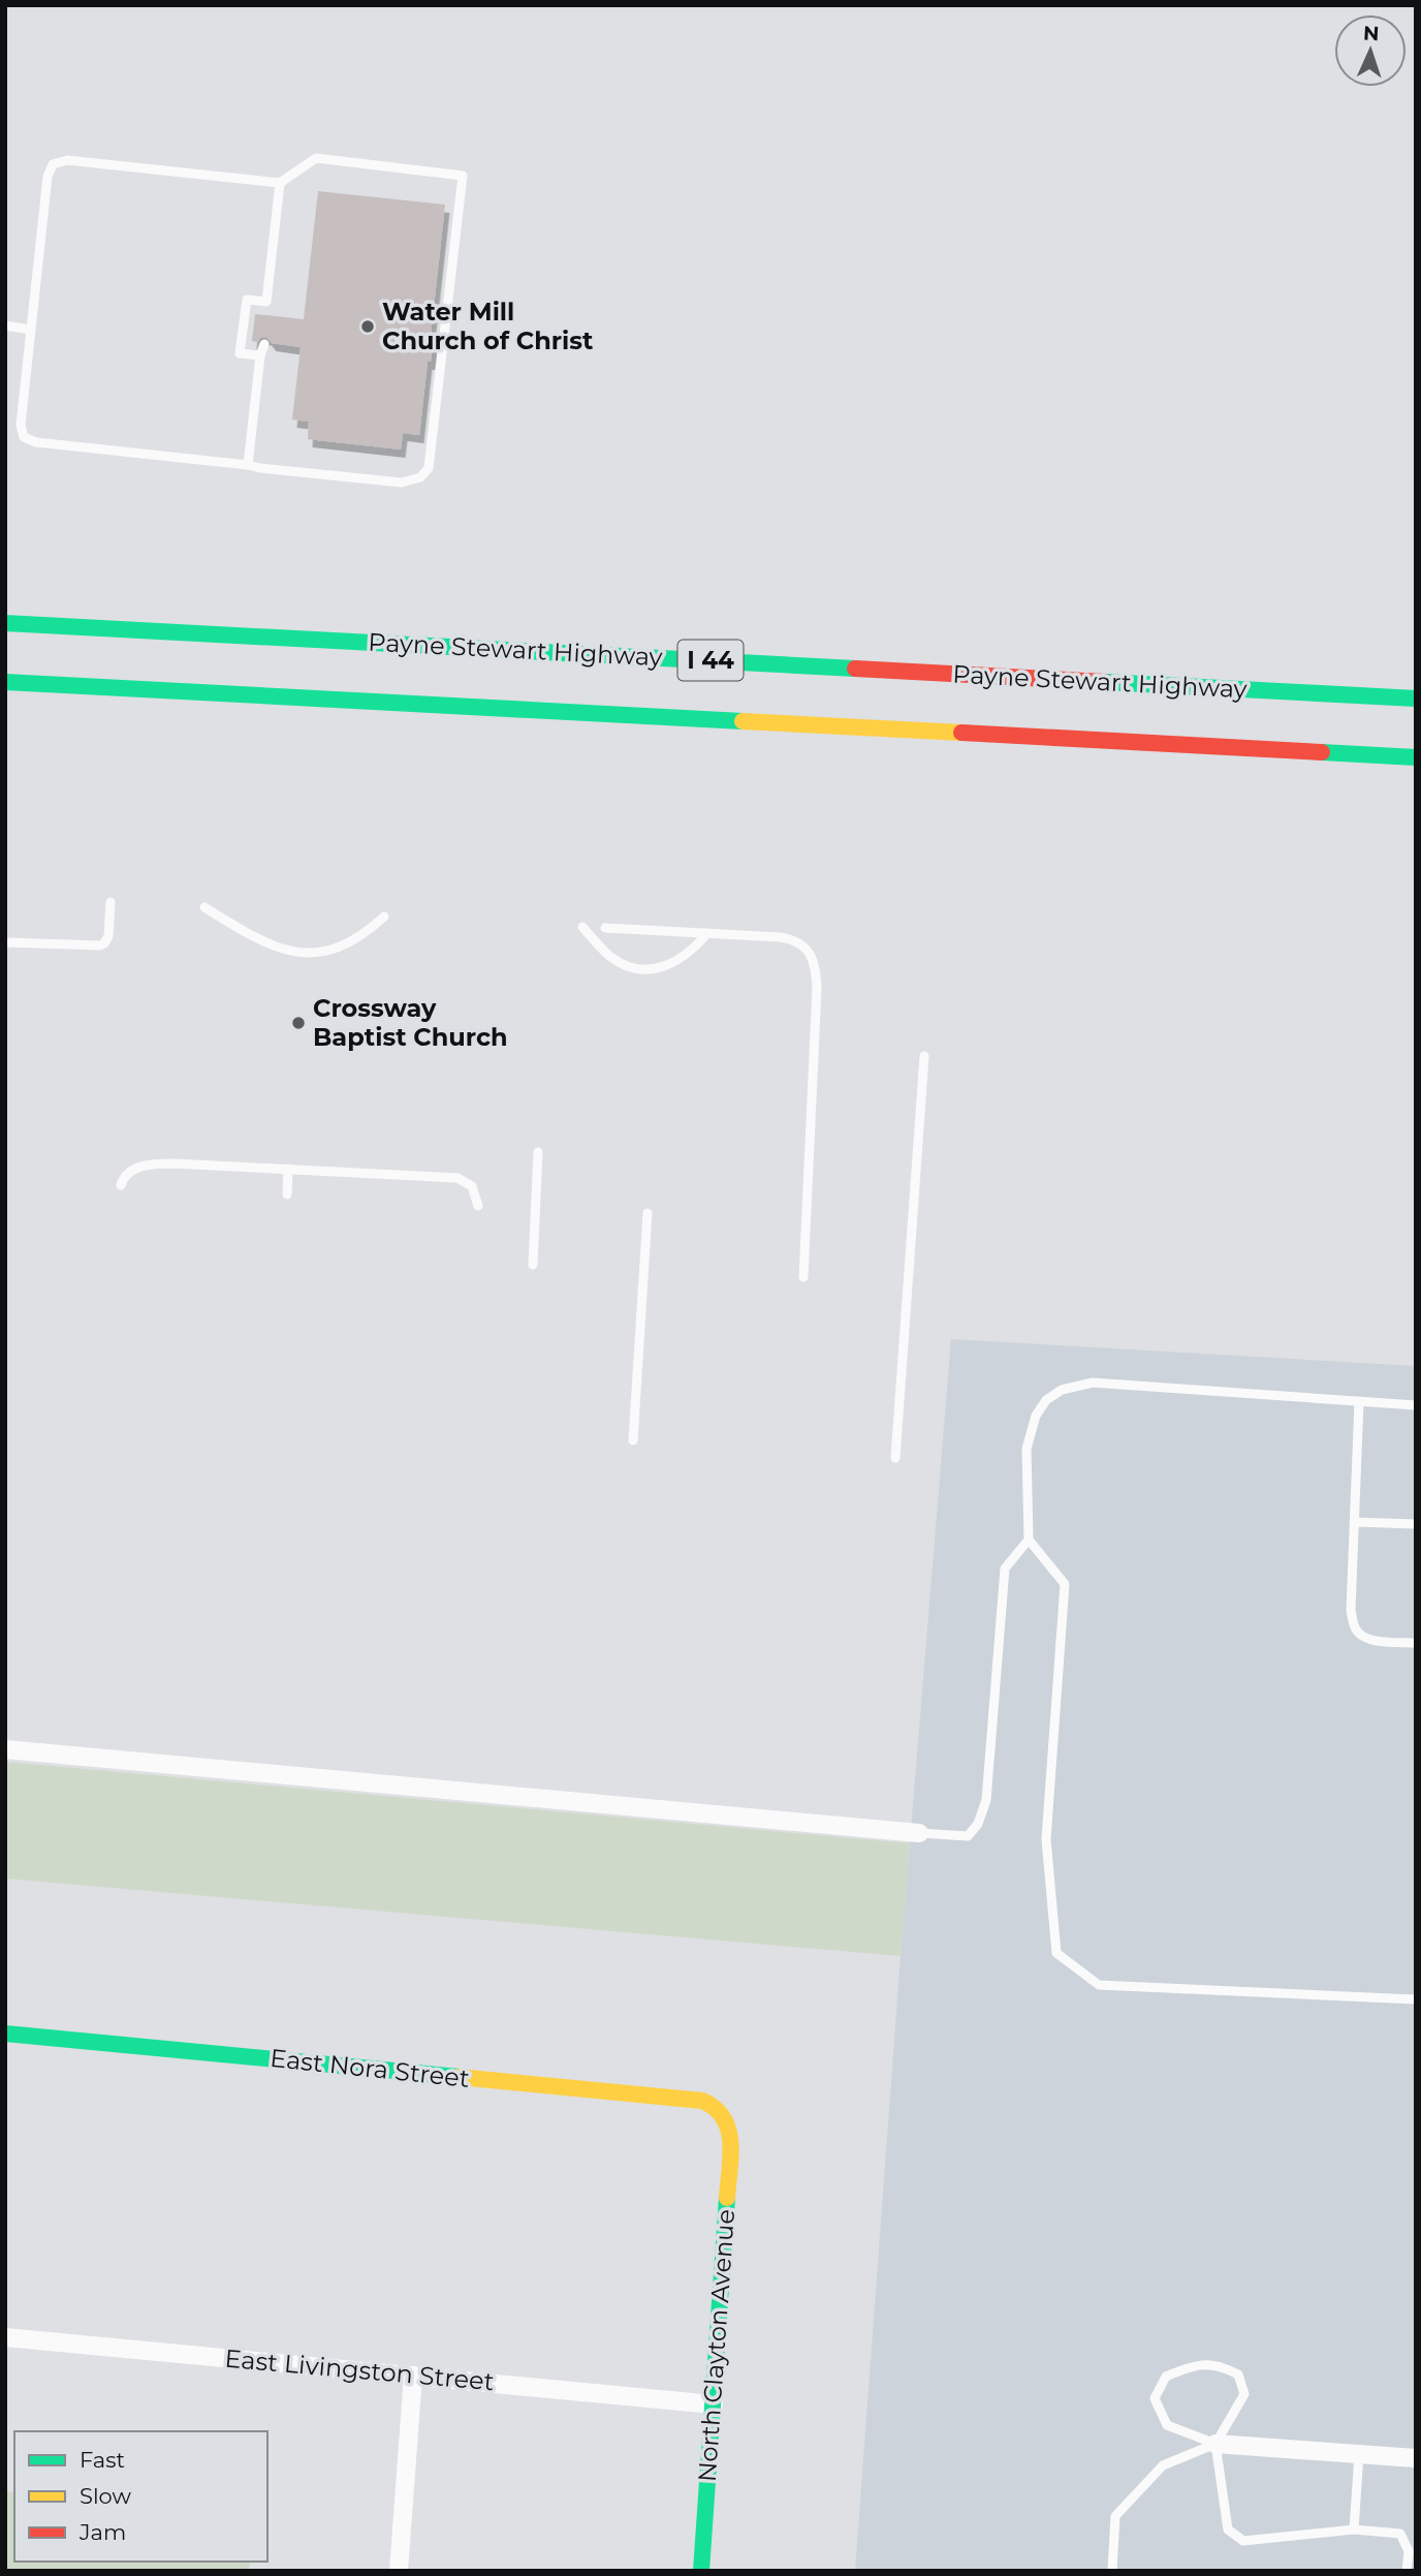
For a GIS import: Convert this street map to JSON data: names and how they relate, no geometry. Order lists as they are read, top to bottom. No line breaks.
{"streets":{"main road":["Payne Stewart Highway","I 44","East Nora Street","North Clayton Avenue"],"street":["East Livingston Street"]},"crossings":[["East Nora Street","North Clayton Avenue"],["North Clayton Avenue","East Livingston Street"]],"places":["Water Mill Church of Christ","Crossway Baptist Church"],"legend":["Fast","Slow","Jam"],"north":"top"}
